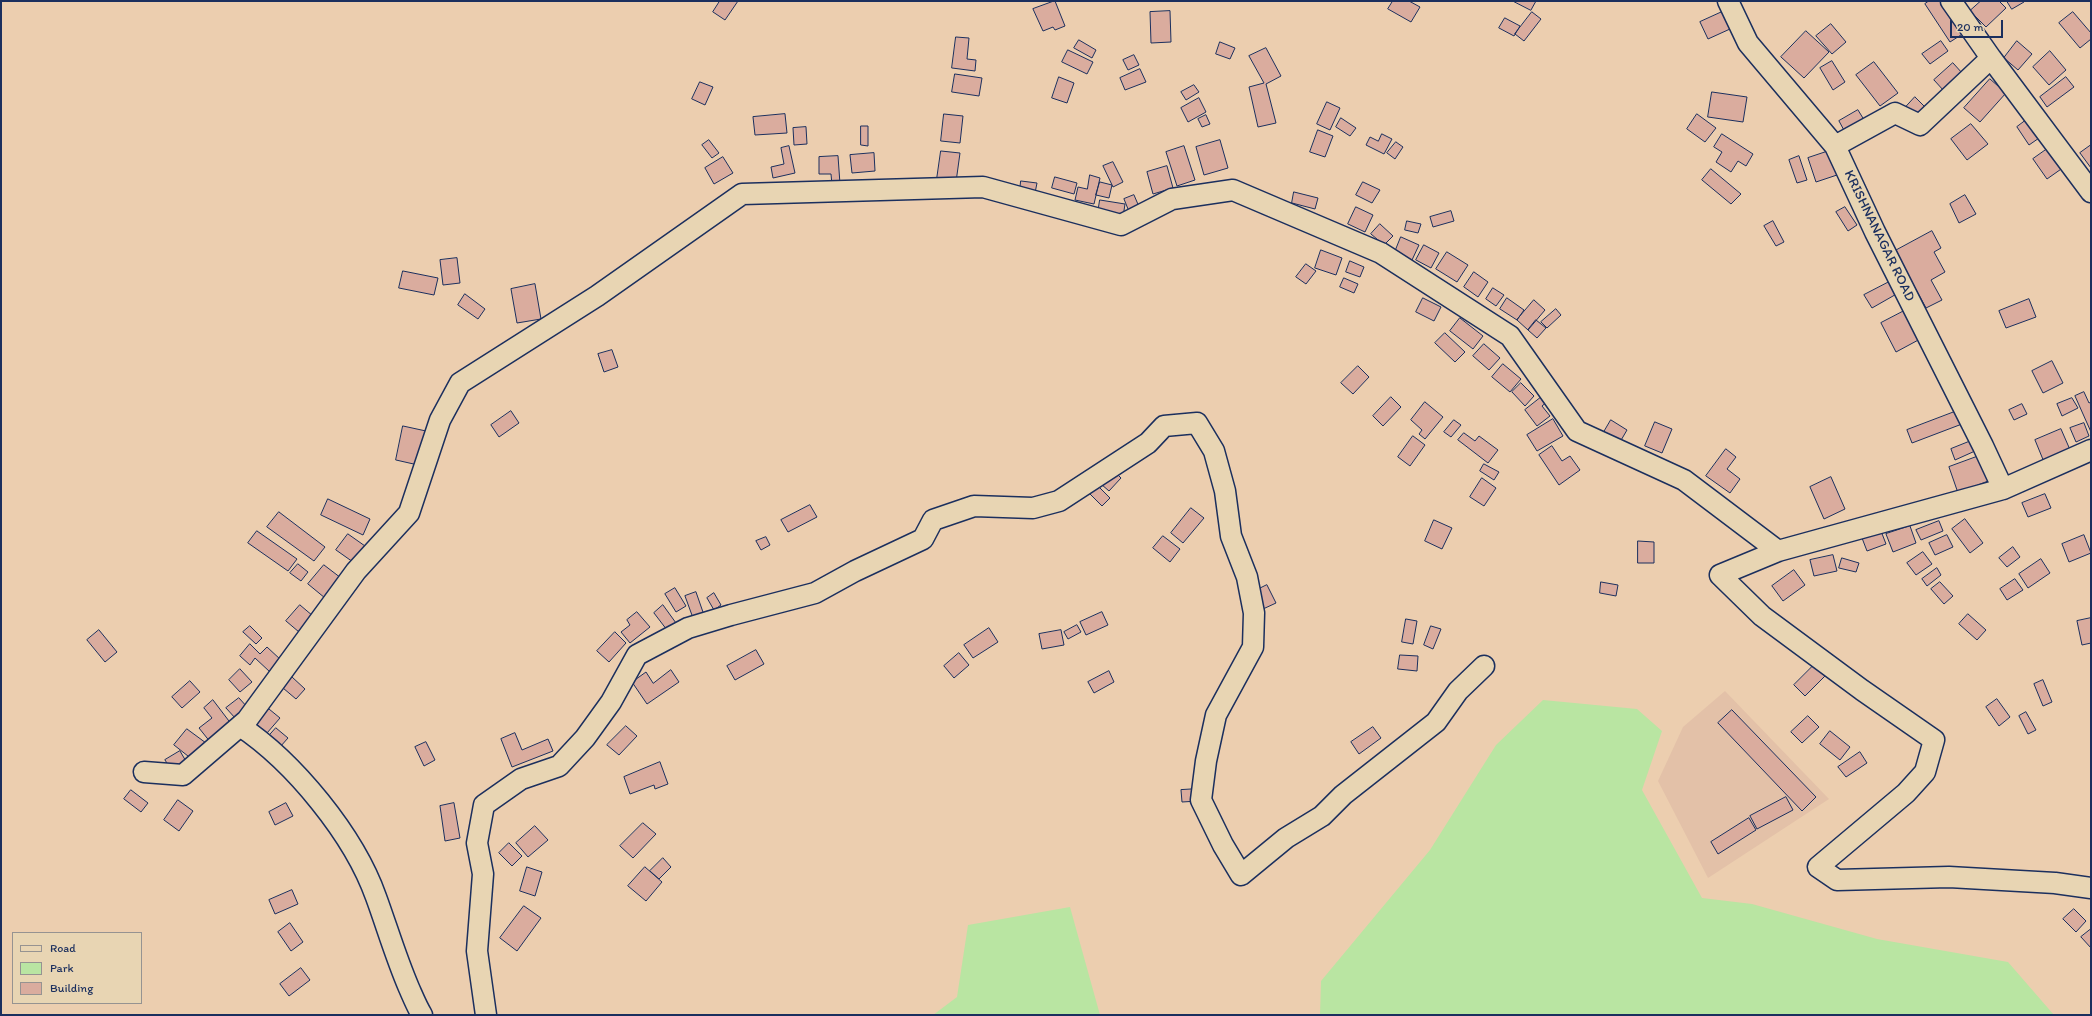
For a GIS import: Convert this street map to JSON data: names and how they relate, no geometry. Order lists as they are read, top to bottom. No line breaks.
{"streets":{"street":["KRISHNANAGAR ROAD"]},"legend":["Road","Park","Building"],"scale_bar":"20 m"}
